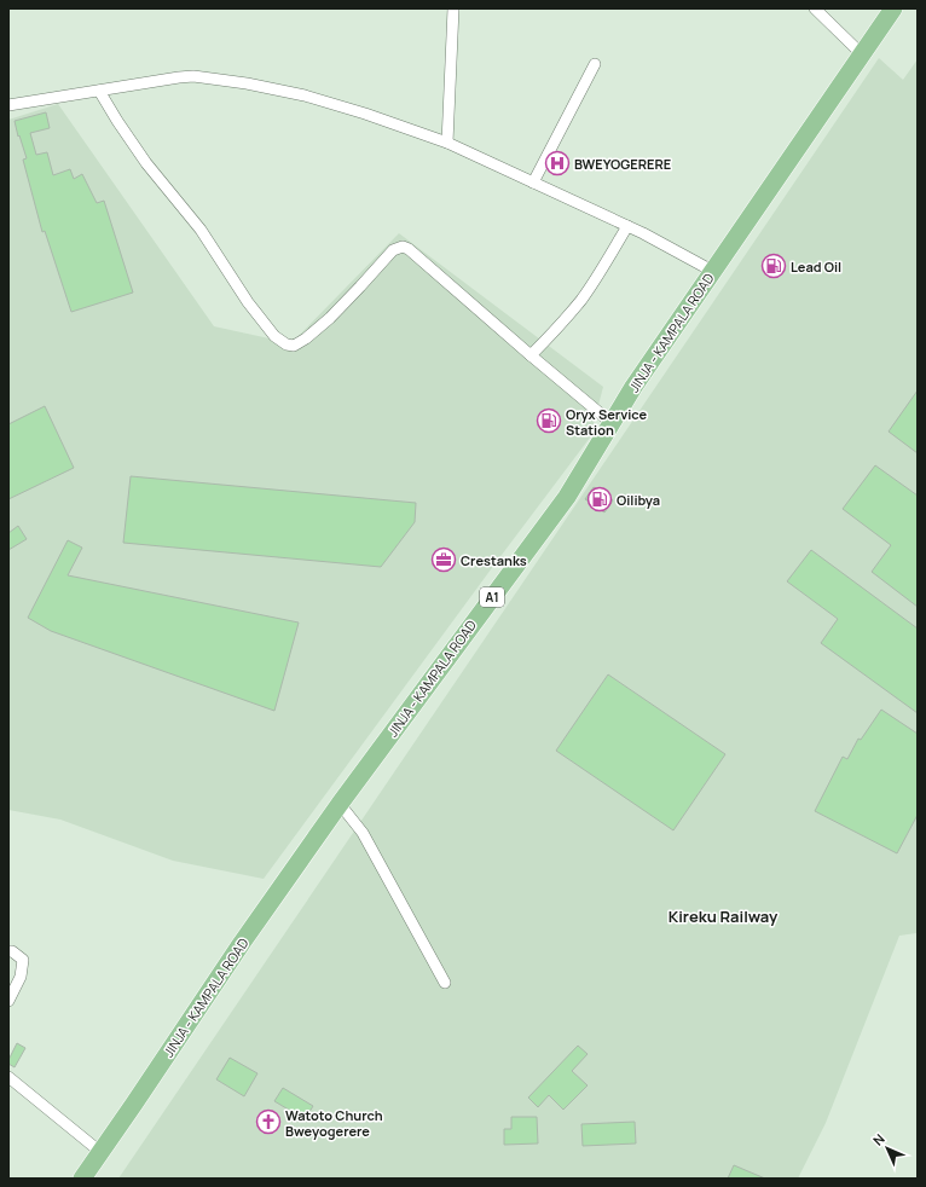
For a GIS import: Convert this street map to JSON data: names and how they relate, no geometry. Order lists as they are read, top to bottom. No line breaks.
{"streets":{"highway":["JINJA - KAMPALA ROAD","A1"]},"districts":["Kireku Railway"],"places":{"hospital":["BWEYOGERERE"],"fuel station":["Lead Oil","Oryx Service Station","Oilibya"],"office":["Crestanks"],"church":["Watoto Church Bweyogerere"]},"north":"top left"}
